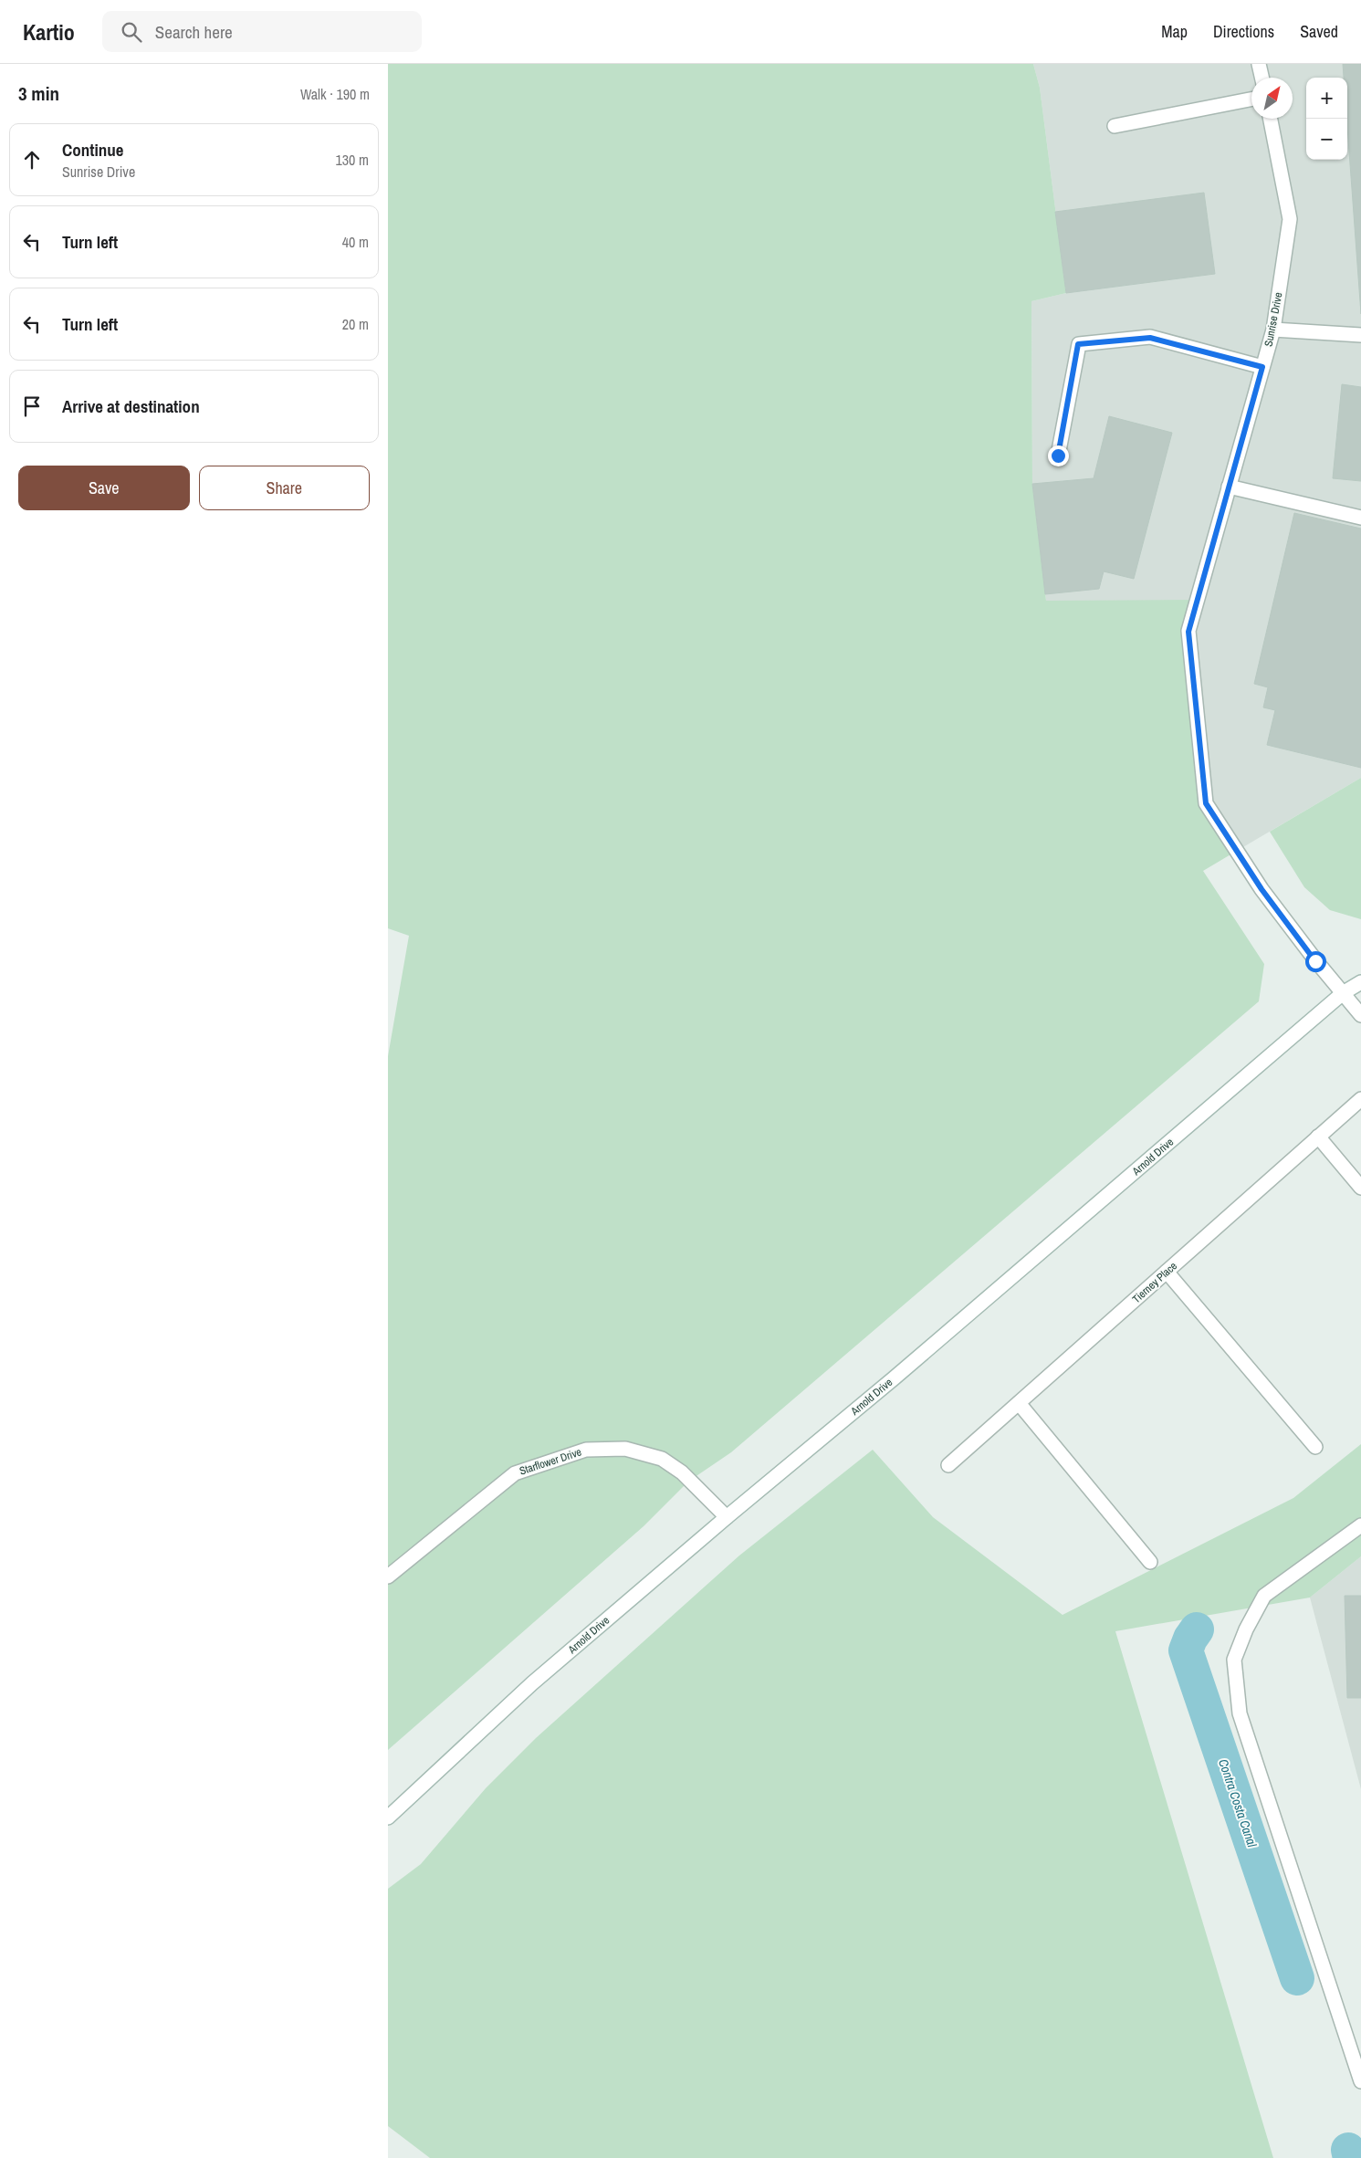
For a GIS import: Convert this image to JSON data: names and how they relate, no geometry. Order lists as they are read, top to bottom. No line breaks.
{"streets":{"street":["Sunrise Drive","Arnold Drive","Tierney Place","Starflower Drive"]},"crossings":[["Sunrise Drive","Arnold Drive"],["Arnold Drive","Starflower Drive"]],"water":["Contra Costa Canal"],"north":"top right","page":{"header":"Kartio","search":"Search here","nav":["Map","Directions","Saved"],"heading":["3 min","Walk · 190 m"],"map_buttons":["+","−"],"list":[["Continue","Sunrise Drive","130 m"],["Turn left","40 m"],["Turn left","20 m"],"Arrive at destination"],"buttons":["Save","Share"]}}
